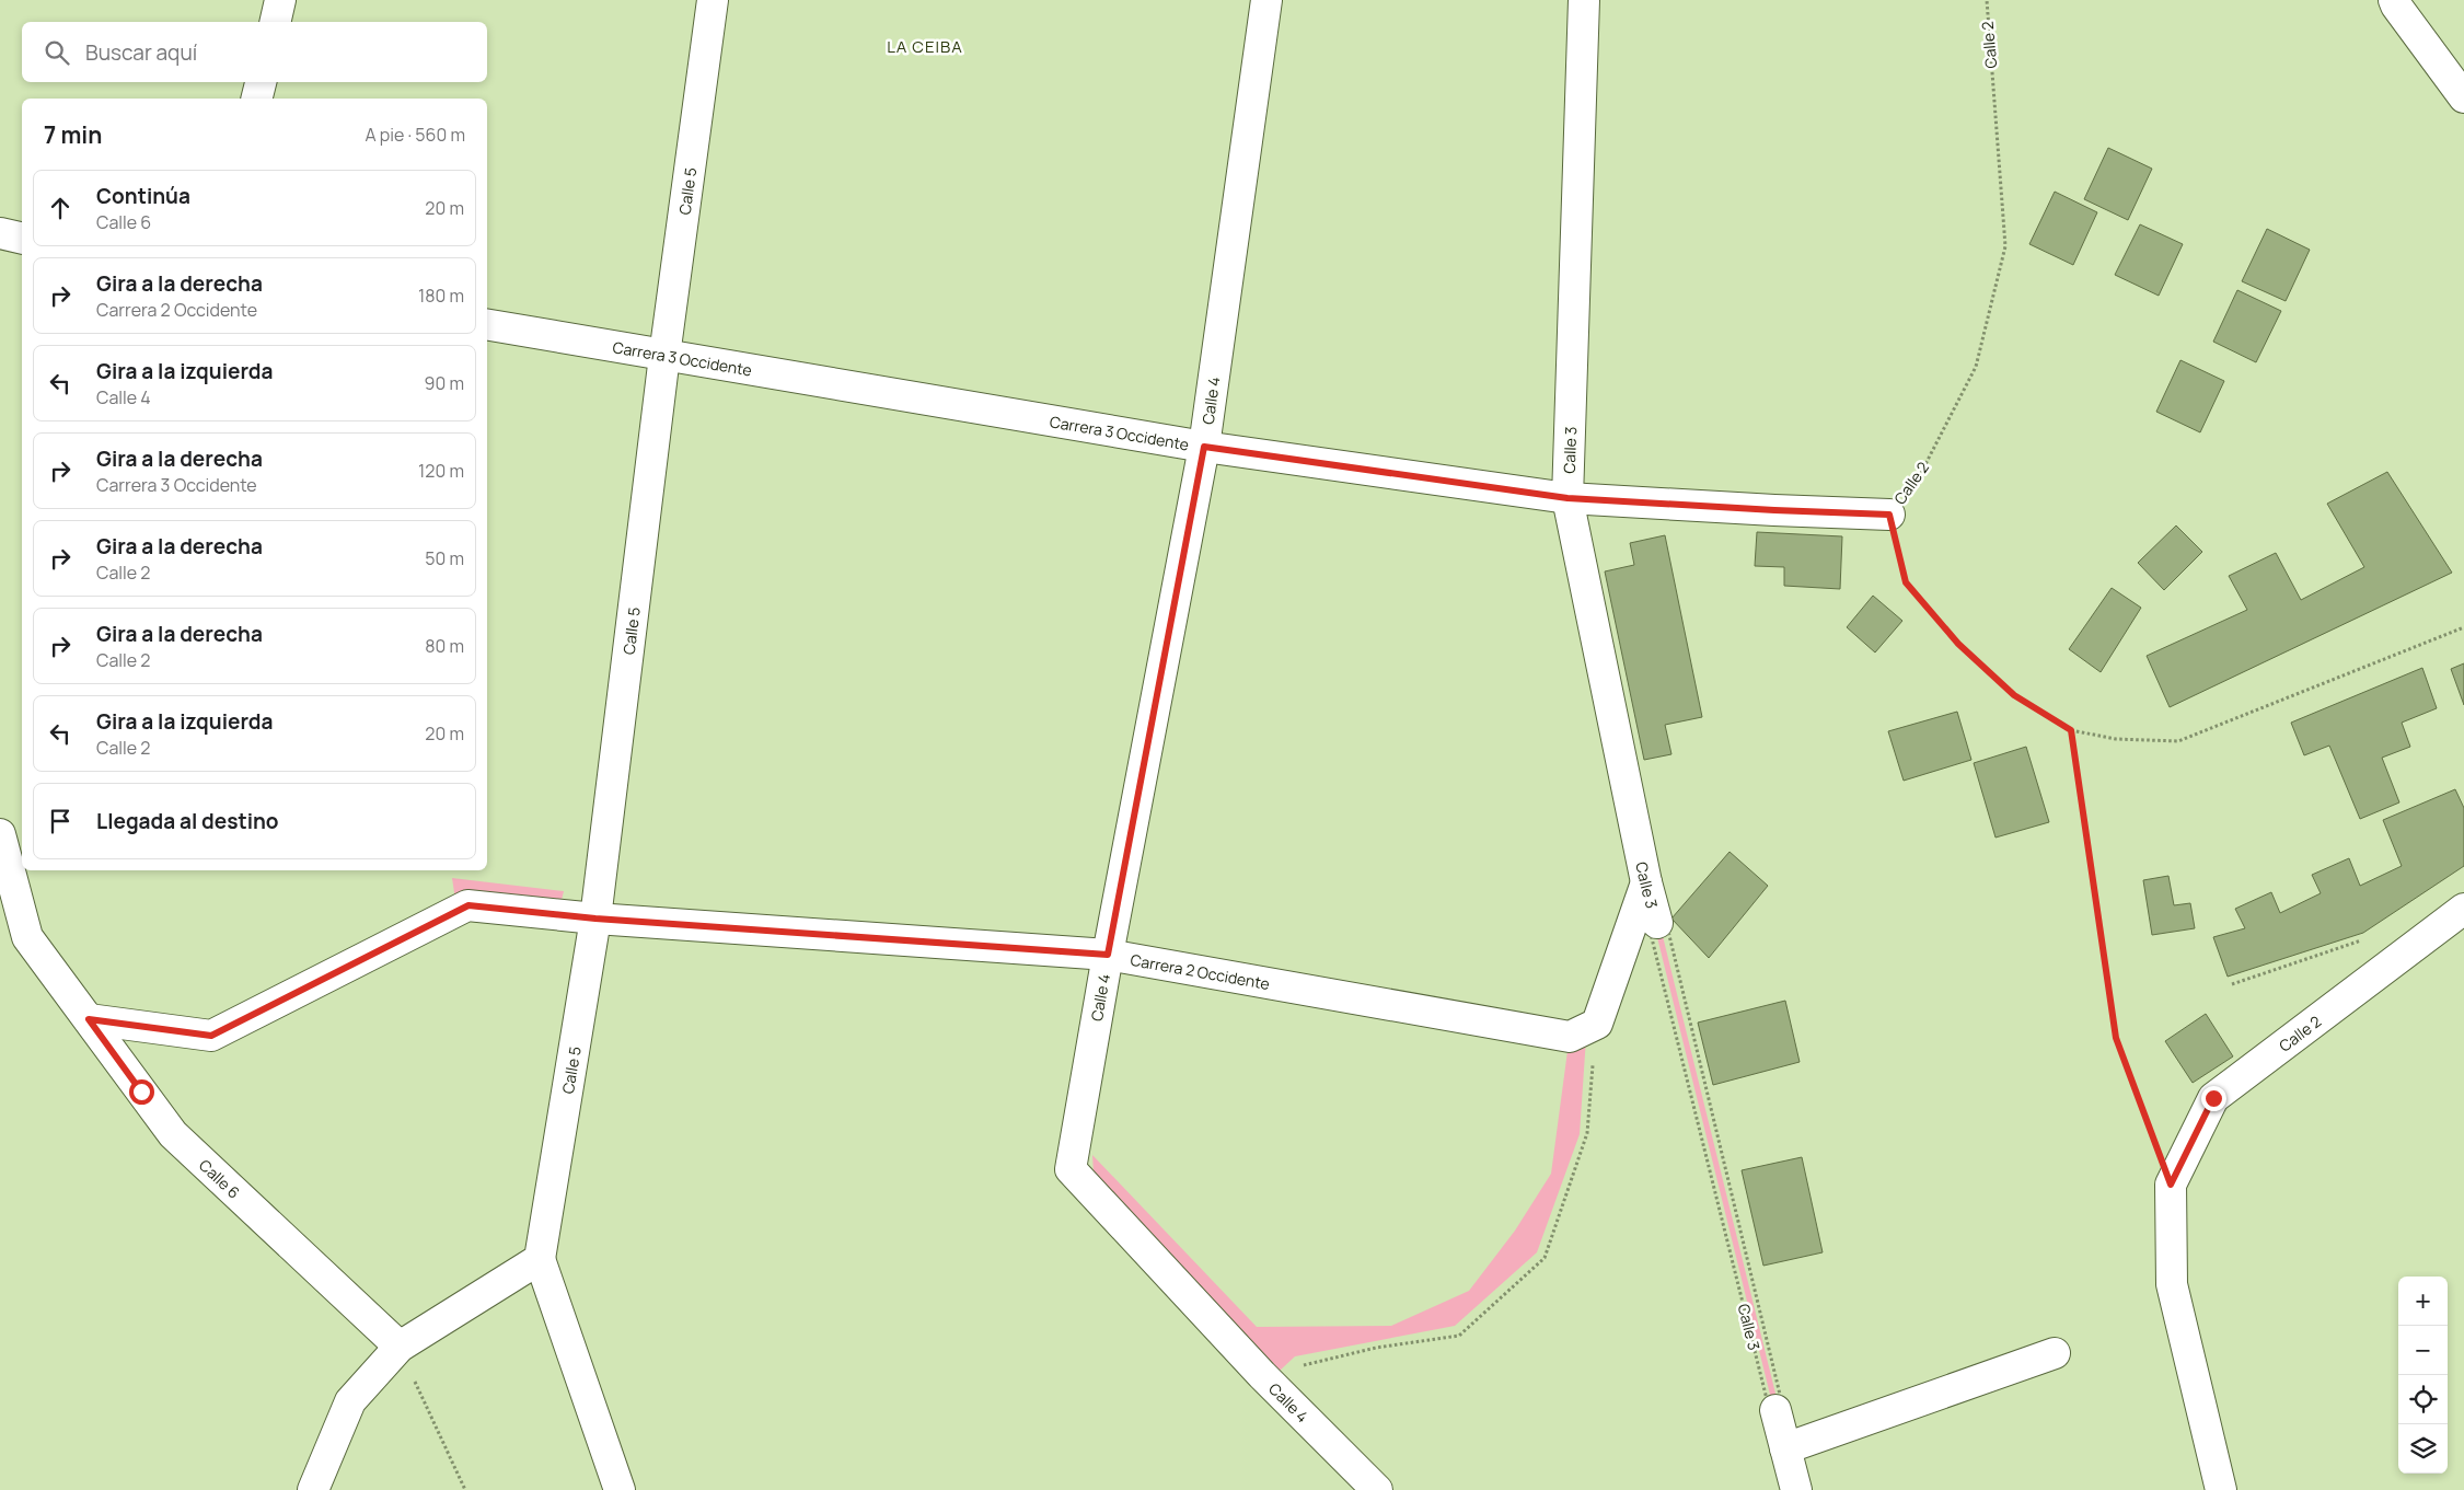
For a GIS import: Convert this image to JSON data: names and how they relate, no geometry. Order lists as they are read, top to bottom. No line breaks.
{"streets":{"street":["Calle 2","Calle 5","Carrera 3 Occidente","Calle 4","Calle 3","Carrera 2 Occidente","Calle 6"]},"crossings":[["Calle 2","Carrera 3 Occidente"],["Calle 5","Carrera 3 Occidente"],["Calle 5","Carrera 2 Occidente"],["Carrera 3 Occidente","Calle 4"],["Carrera 3 Occidente","Calle 3"],["Calle 4","Carrera 2 Occidente"],["Carrera 2 Occidente","Calle 6"]],"districts":["LA CEIBA"],"page":{"search":"Buscar aquí","heading":["7 min","A pie · 560 m"],"list":[["Continúa","Calle 6","20 m"],["Gira a la derecha","Carrera 2 Occidente","180 m"],["Gira a la izquierda","Calle 4","90 m"],["Gira a la derecha","Carrera 3 Occidente","120 m"],["Gira a la derecha","Calle 2","50 m"],["Gira a la derecha","Calle 2","80 m"],["Gira a la izquierda","Calle 2","20 m"],"Llegada al destino"],"map_buttons":["+","−"]}}
